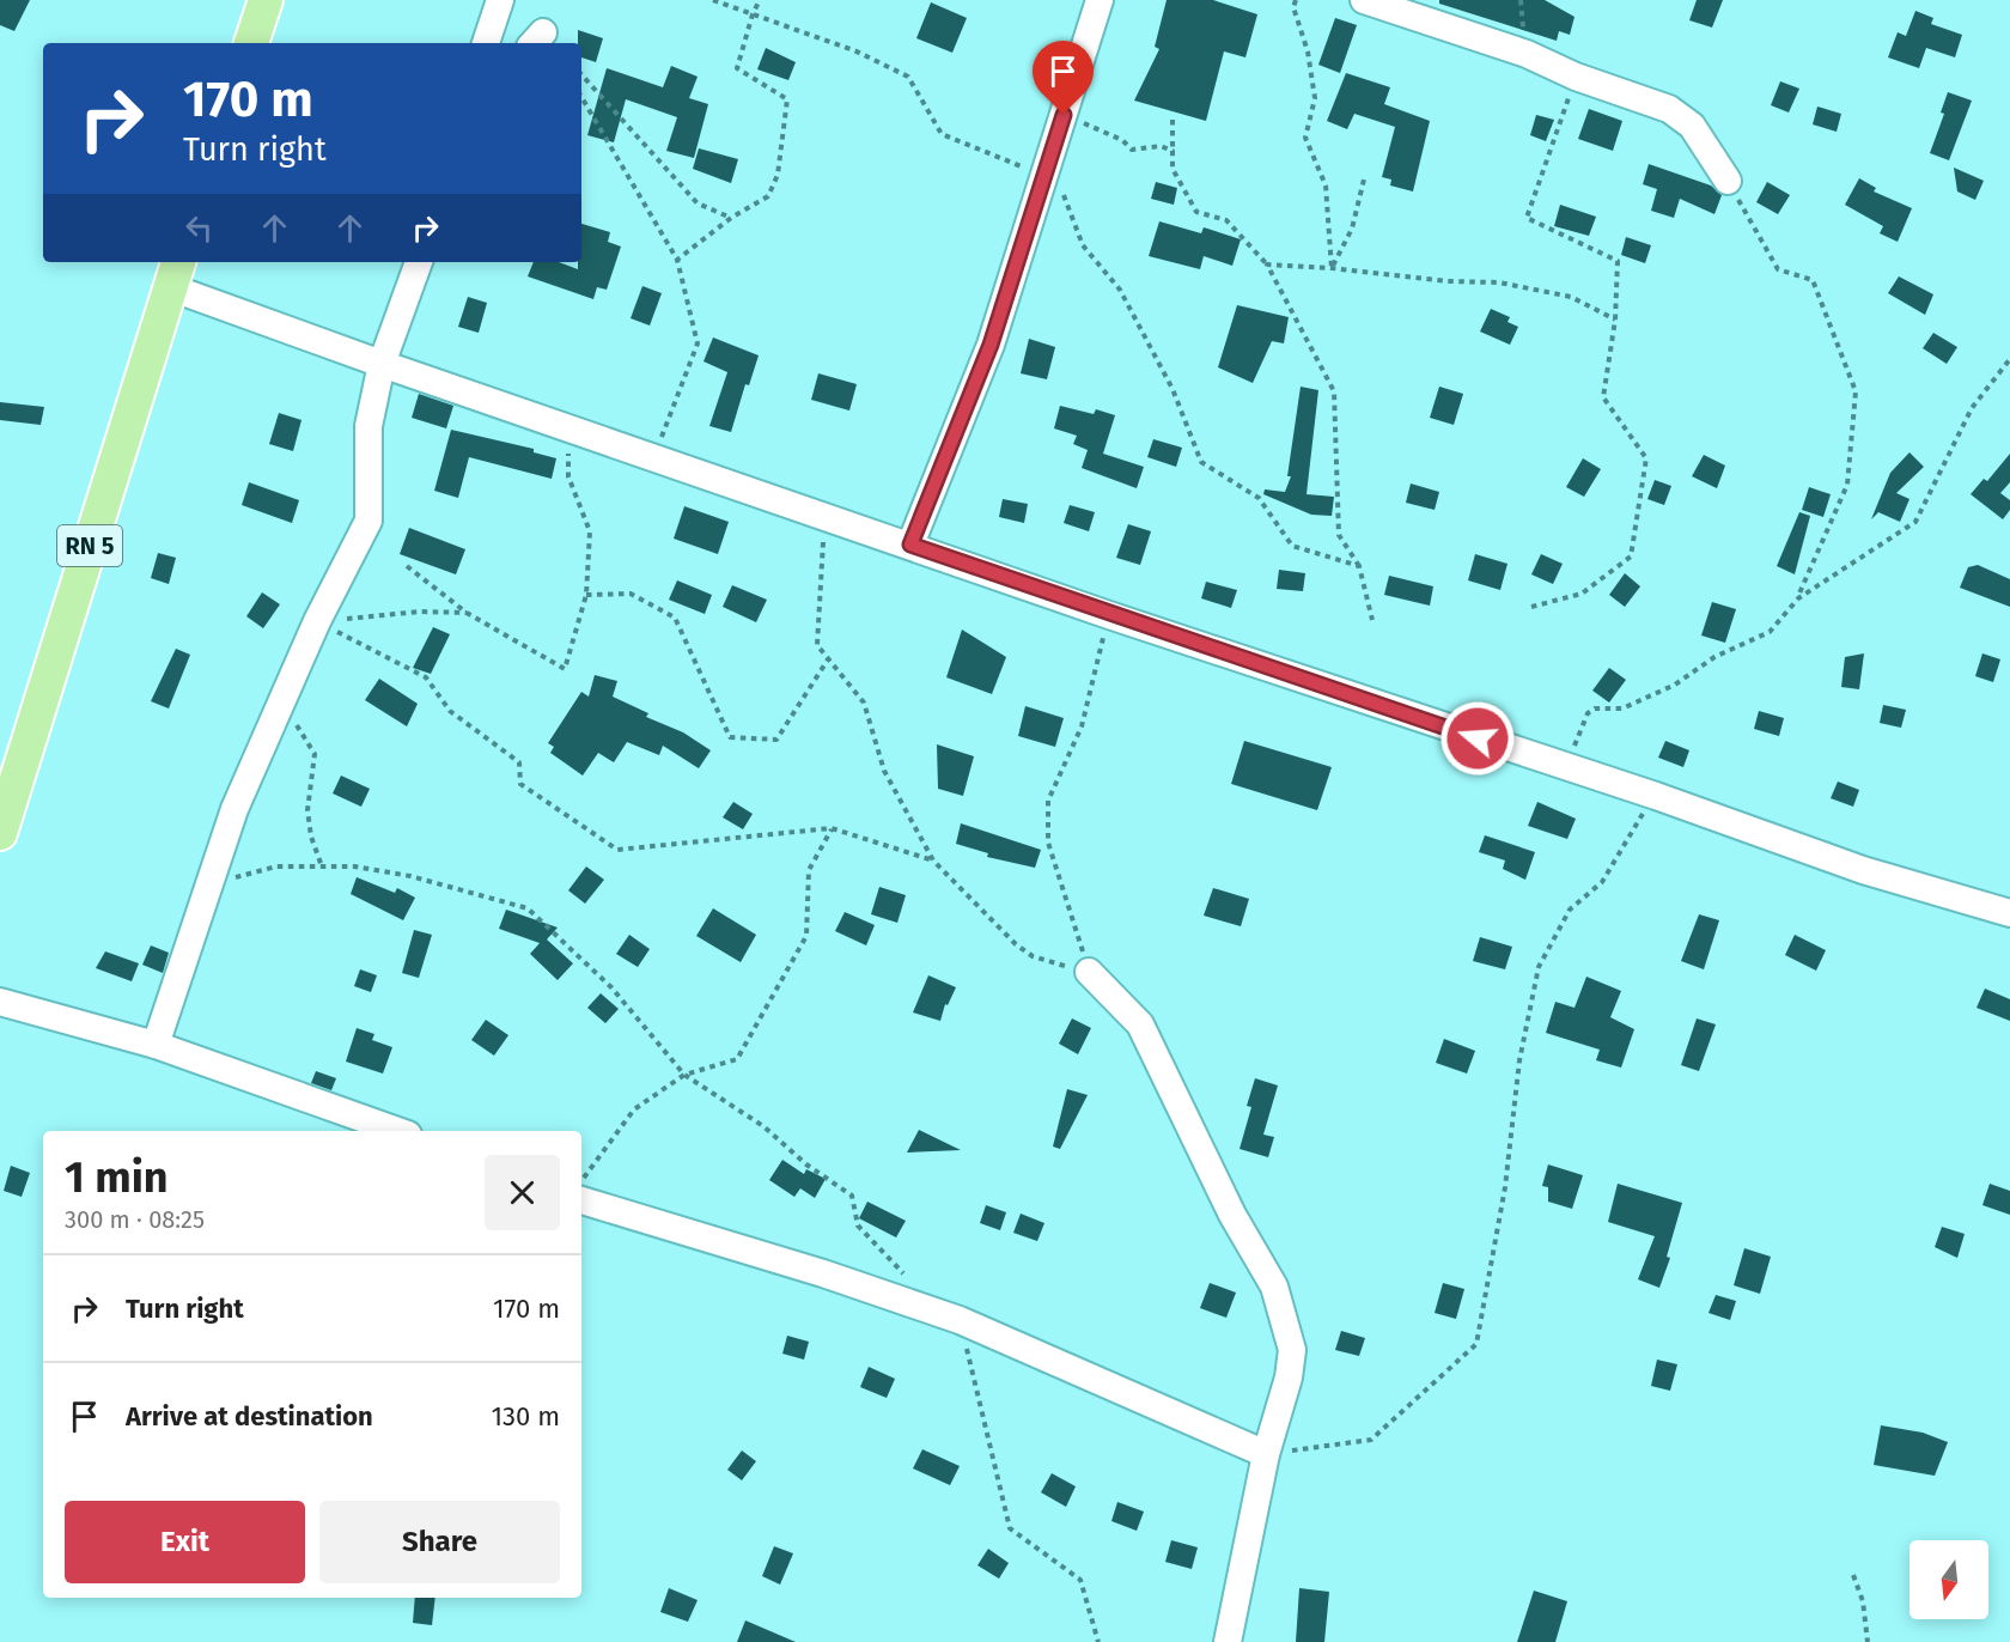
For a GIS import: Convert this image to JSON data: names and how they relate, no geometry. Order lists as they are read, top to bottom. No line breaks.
{"streets":{"main road":["RN 5"]},"north":"bottom","page":{"turn":["170 m","Turn right"],"heading":["1 min","300 m · 08:25"],"list":[{"name":"Turn right","value":"170 m"},{"name":"Arrive at destination","value":"130 m"}],"buttons":["Exit","Share"]}}
